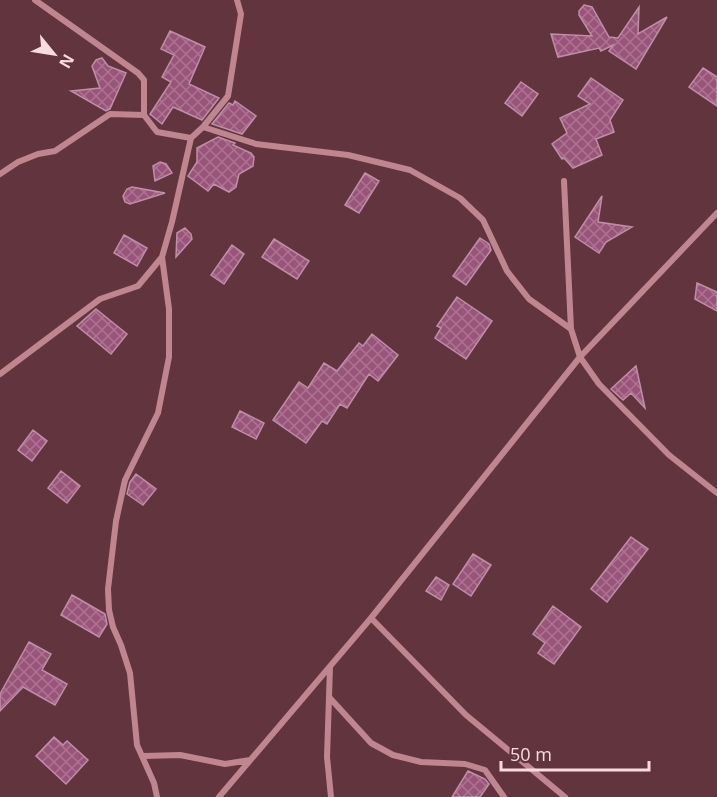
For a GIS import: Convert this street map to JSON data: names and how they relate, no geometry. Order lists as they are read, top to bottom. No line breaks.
{"scale_bar":"50 m","north":"bottom right"}
